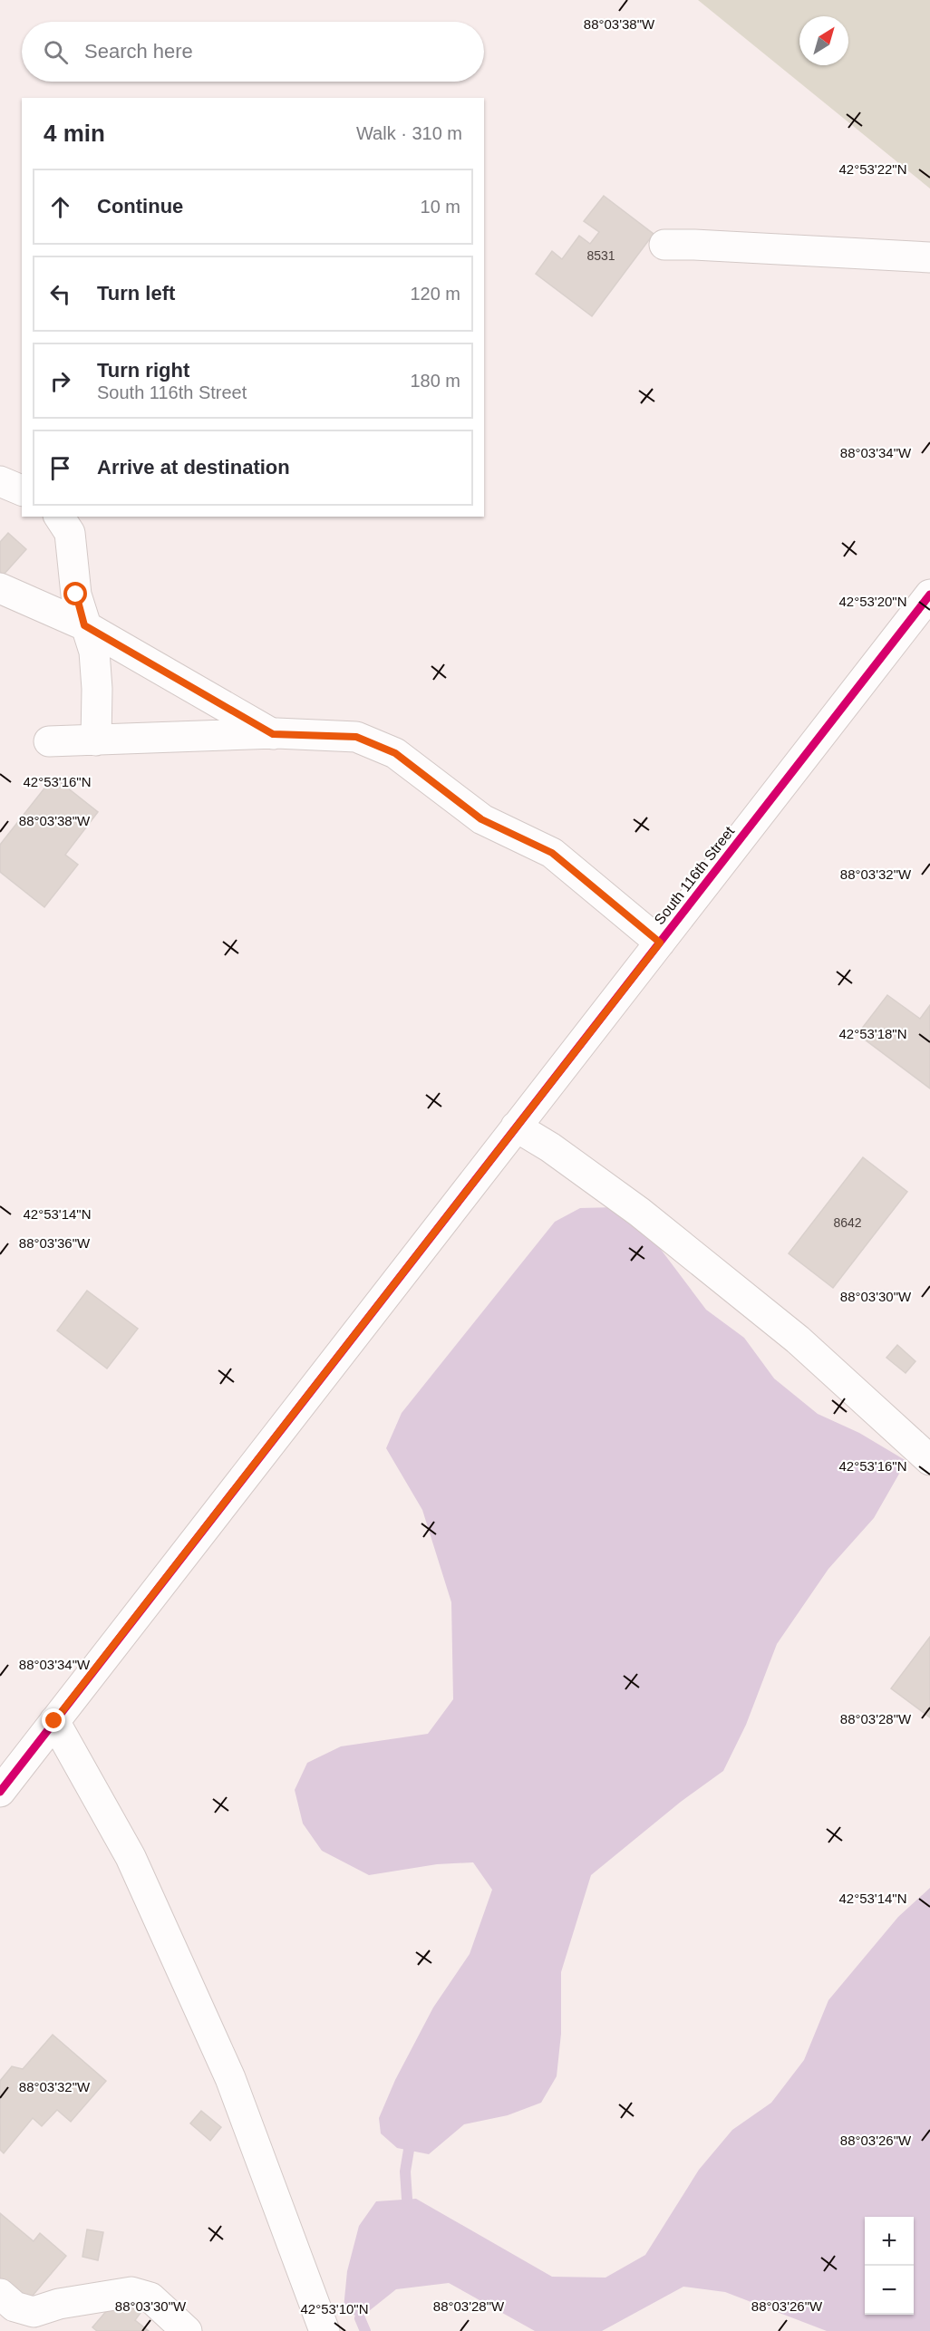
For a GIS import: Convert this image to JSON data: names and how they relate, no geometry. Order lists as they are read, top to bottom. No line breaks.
{"streets":{"street":["South 116th Street"]},"house_numbers":["8531","8642"],"north":"top right","page":{"search":"Search here","heading":["4 min","Walk · 310 m"],"list":[["Continue","10 m"],["Turn left","120 m"],["Turn right","South 116th Street","180 m"],"Arrive at destination"],"map_buttons":["+","−"]},"coordinates":["88°03'38\"W","42°53'22\"N","88°03'34\"W","42°53'20\"N","42°53'16\"N","88°03'32\"W","42°53'18\"N","42°53'14\"N","88°03'36\"W","88°03'30\"W","88°03'28\"W","88°03'26\"W","42°53'10\"N"]}
